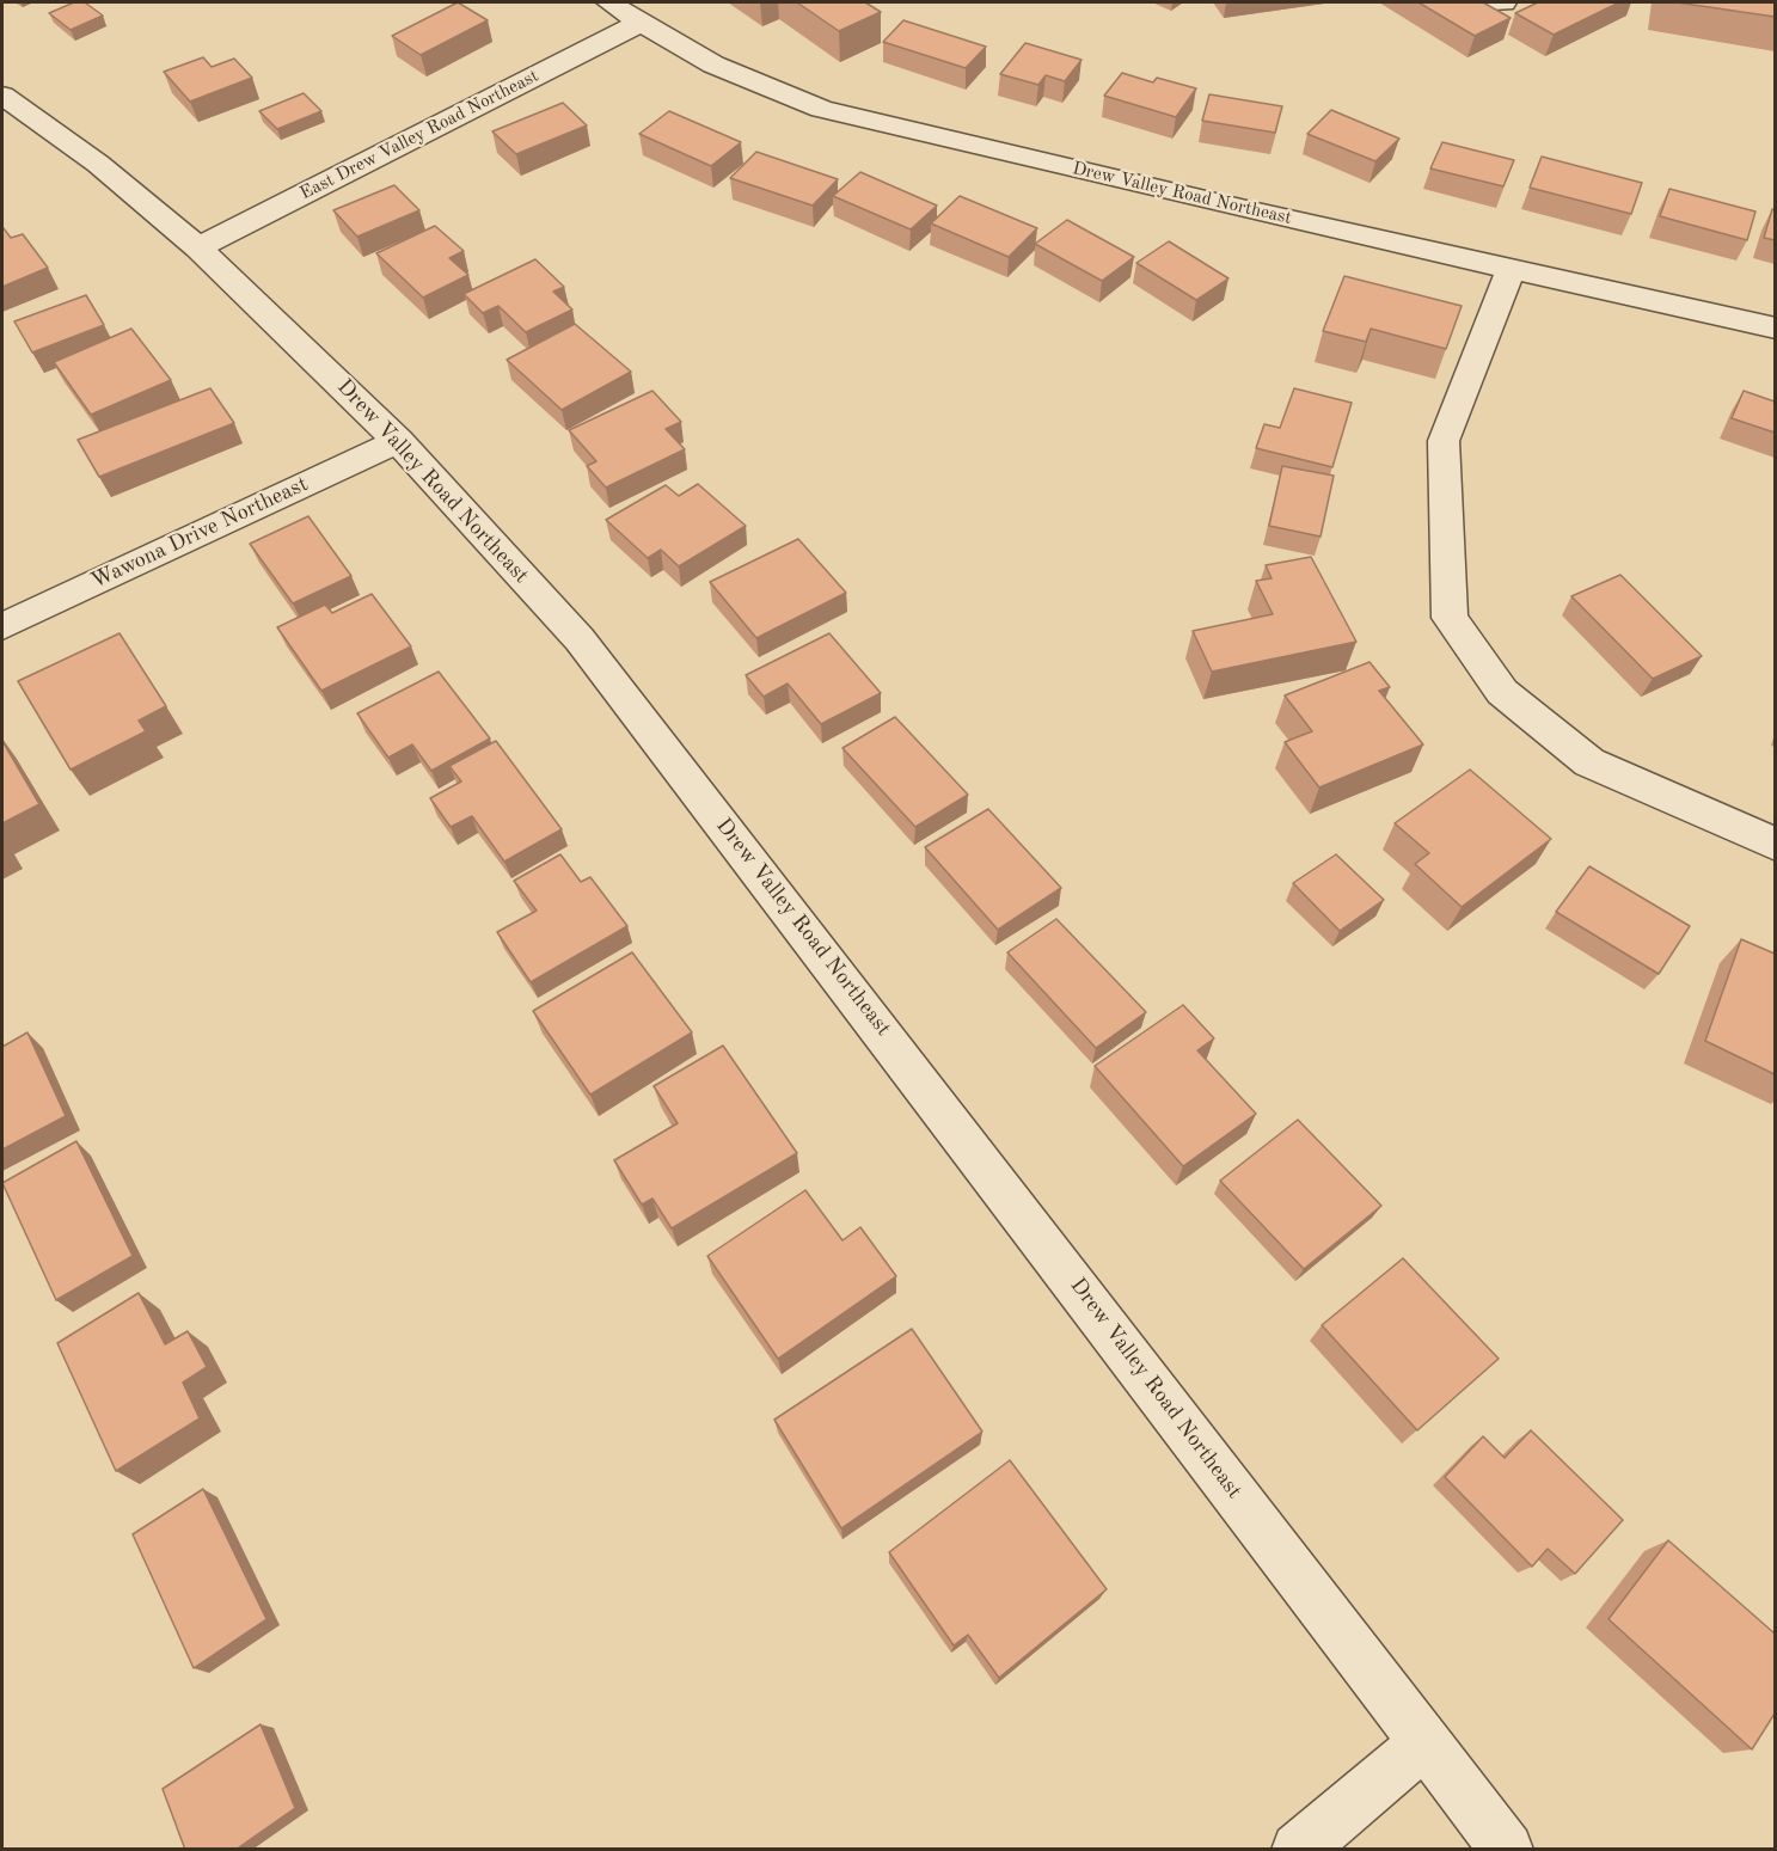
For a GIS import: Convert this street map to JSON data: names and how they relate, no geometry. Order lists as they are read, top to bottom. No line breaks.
{"streets":{"street":["East Drew Valley Road Northeast","Drew Valley Road Northeast","Wawona Drive Northeast"]},"crossings":[["East Drew Valley Road Northeast","Drew Valley Road Northeast"],["Drew Valley Road Northeast","Wawona Drive Northeast"]]}
